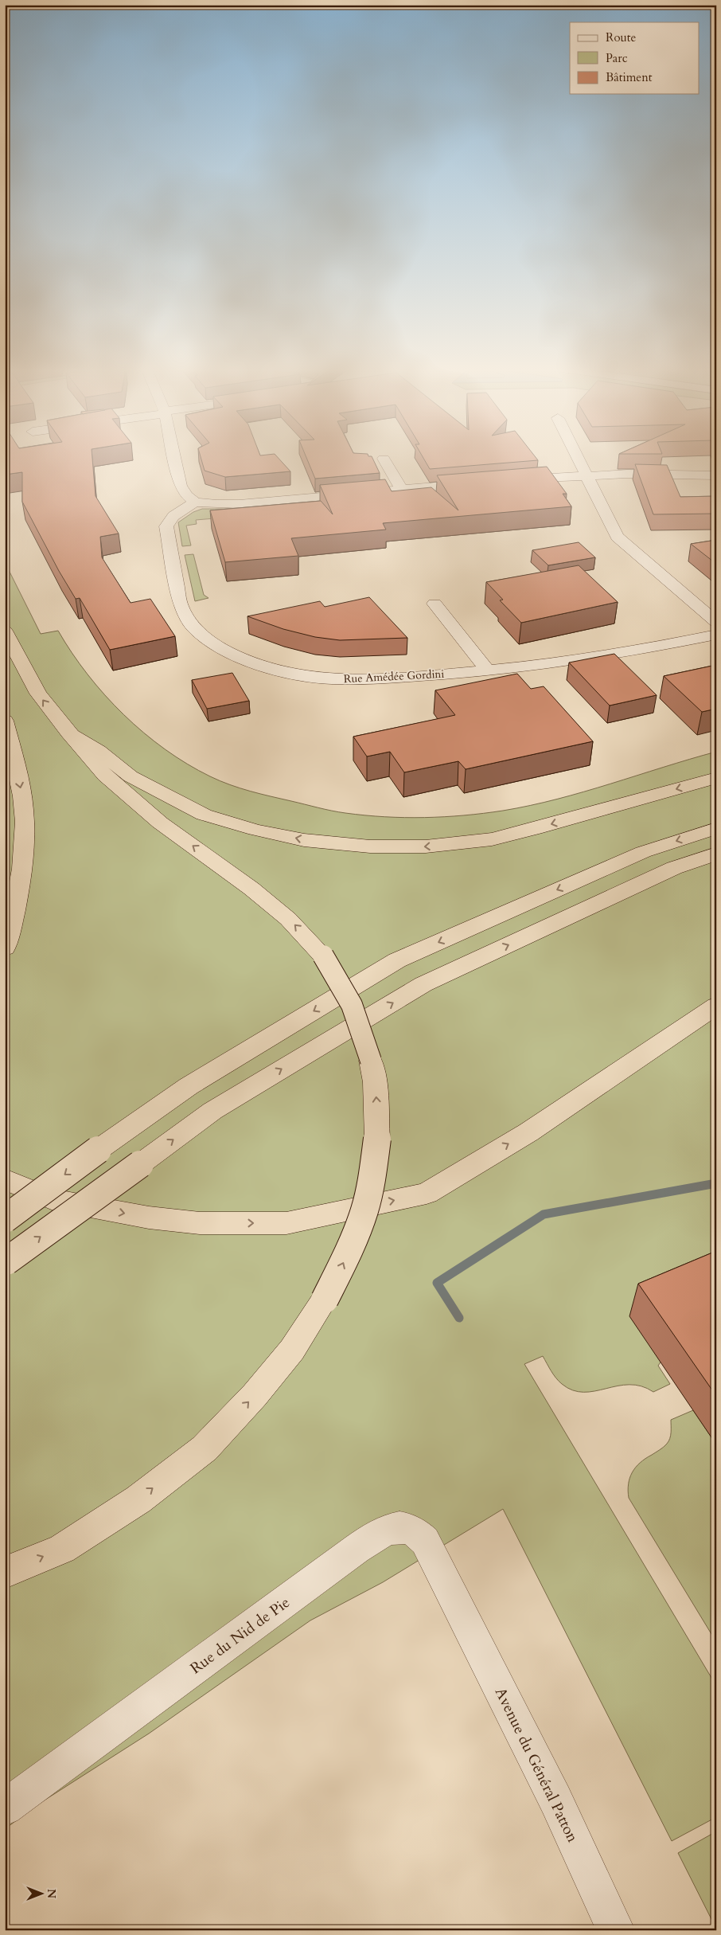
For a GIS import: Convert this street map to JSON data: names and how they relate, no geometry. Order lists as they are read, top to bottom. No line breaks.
{"streets":{"street":["Rue Amédée Gordini","Rue du Nid de Pie","Avenue du Général Patton"]},"crossings":[["Rue du Nid de Pie","Avenue du Général Patton"]],"legend":["Route","Parc","Bâtiment"],"north":"right"}
